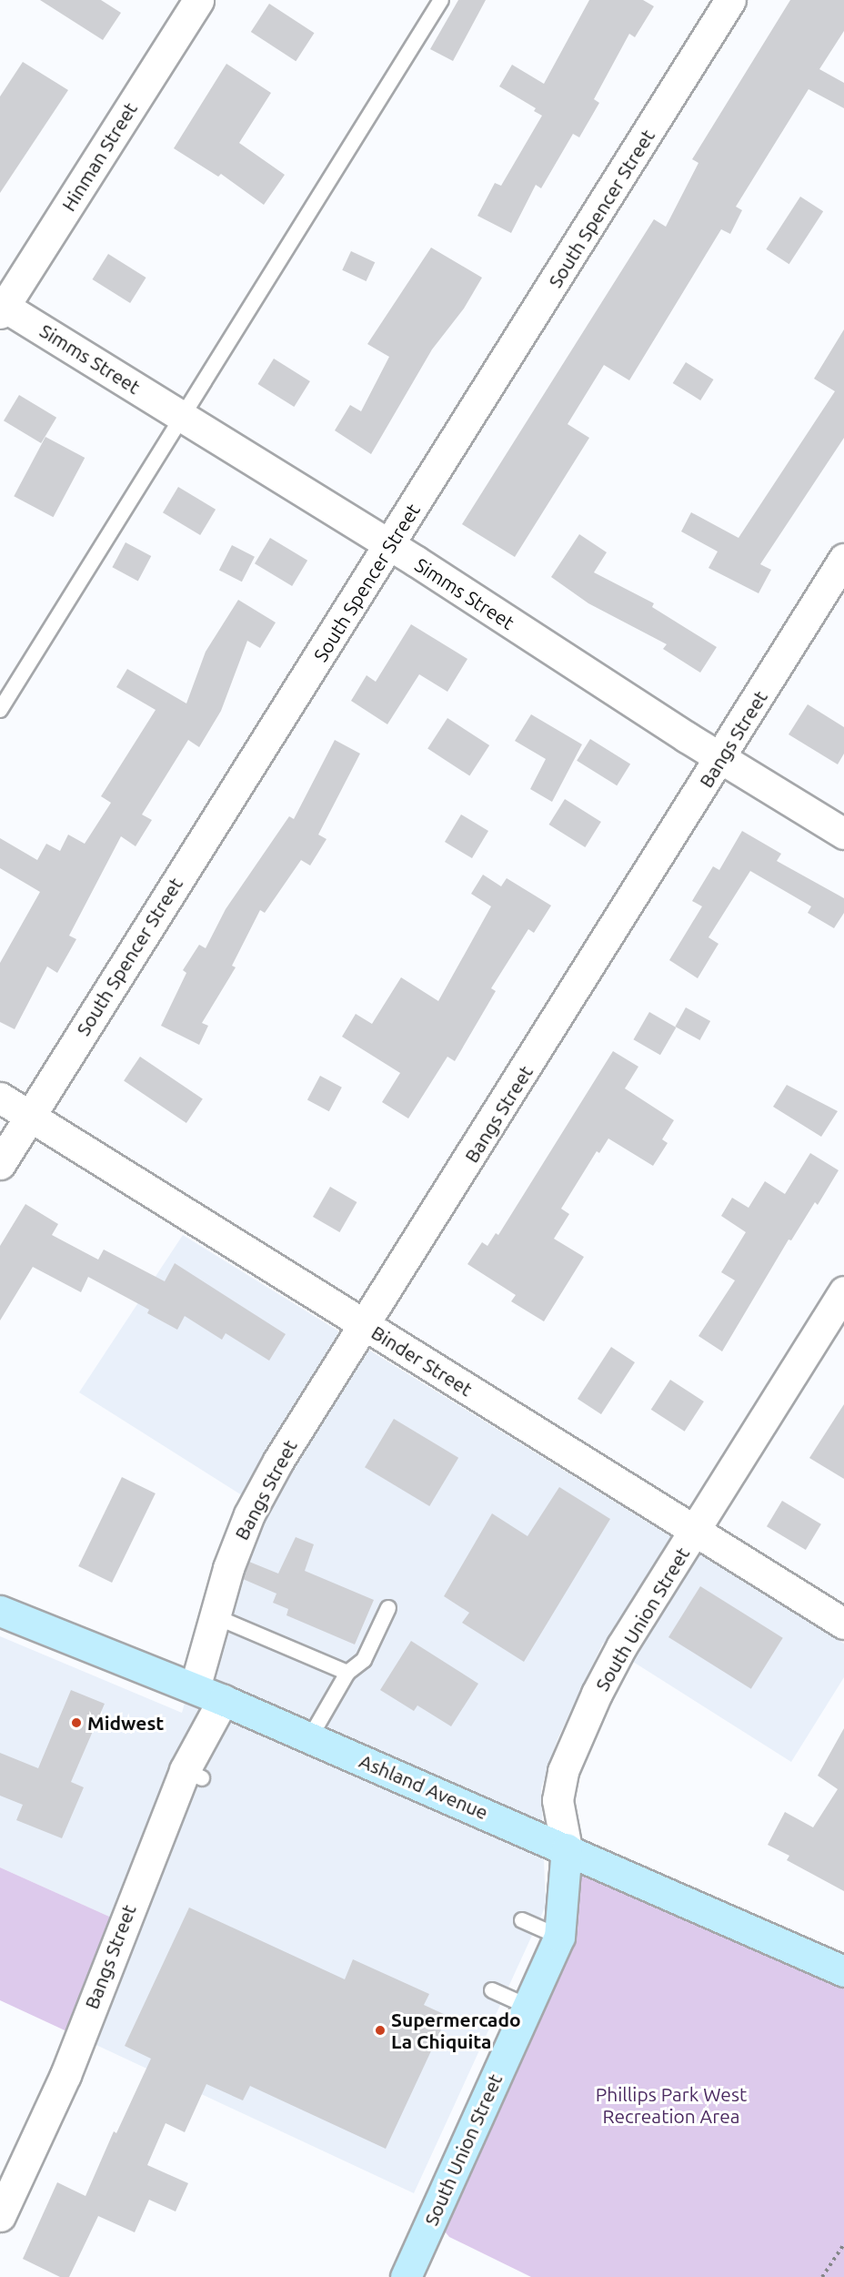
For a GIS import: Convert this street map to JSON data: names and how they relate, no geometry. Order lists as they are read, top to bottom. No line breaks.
{"streets":{"street":["Hinman Street","South Spencer Street","Simms Street","Bangs Street","Binder Street","South Union Street","Ashland Avenue"]},"crossings":[["Hinman Street","Simms Street"],["South Spencer Street","Simms Street"],["South Spencer Street","Binder Street"],["Simms Street","Bangs Street"],["Bangs Street","Binder Street"],["Bangs Street","Ashland Avenue"],["Binder Street","South Union Street"],["South Union Street","Ashland Avenue"]],"parks":["Phillips Park West Recreation Area"],"places":["Midwest","Supermercado La Chiquita"]}
